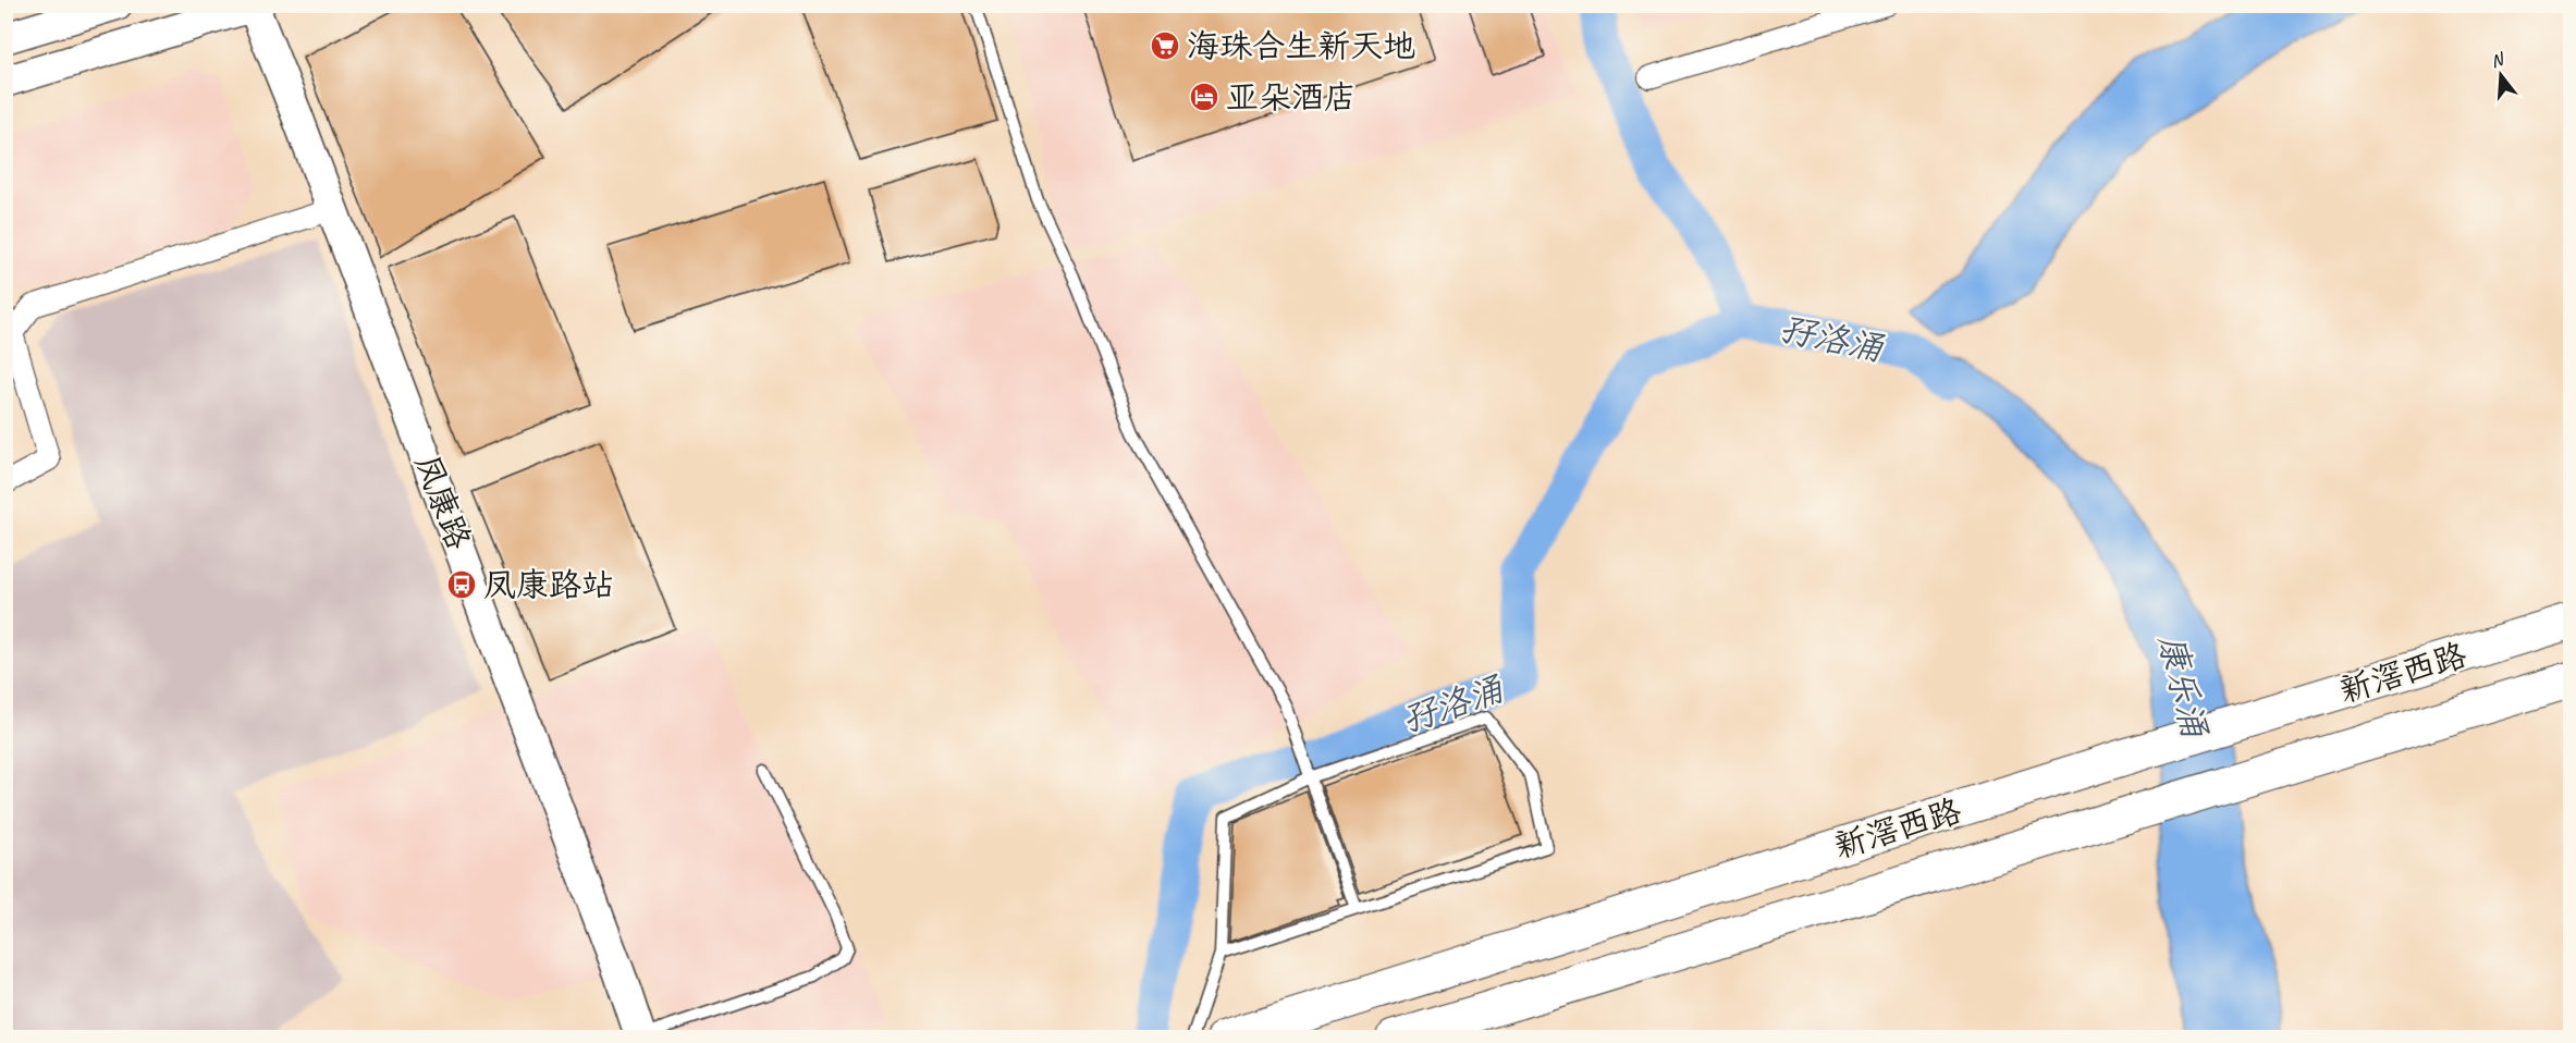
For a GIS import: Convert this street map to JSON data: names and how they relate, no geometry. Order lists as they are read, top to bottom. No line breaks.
{"streets":{"highway":["新滘西路"],"street":["凤康路"]},"water":["孖洛涌","康乐涌"],"places":{"supermarket":["海珠合生新天地"],"hotel":["亚朵酒店"],"bus stop":["凤康路站"]},"north":"top"}
